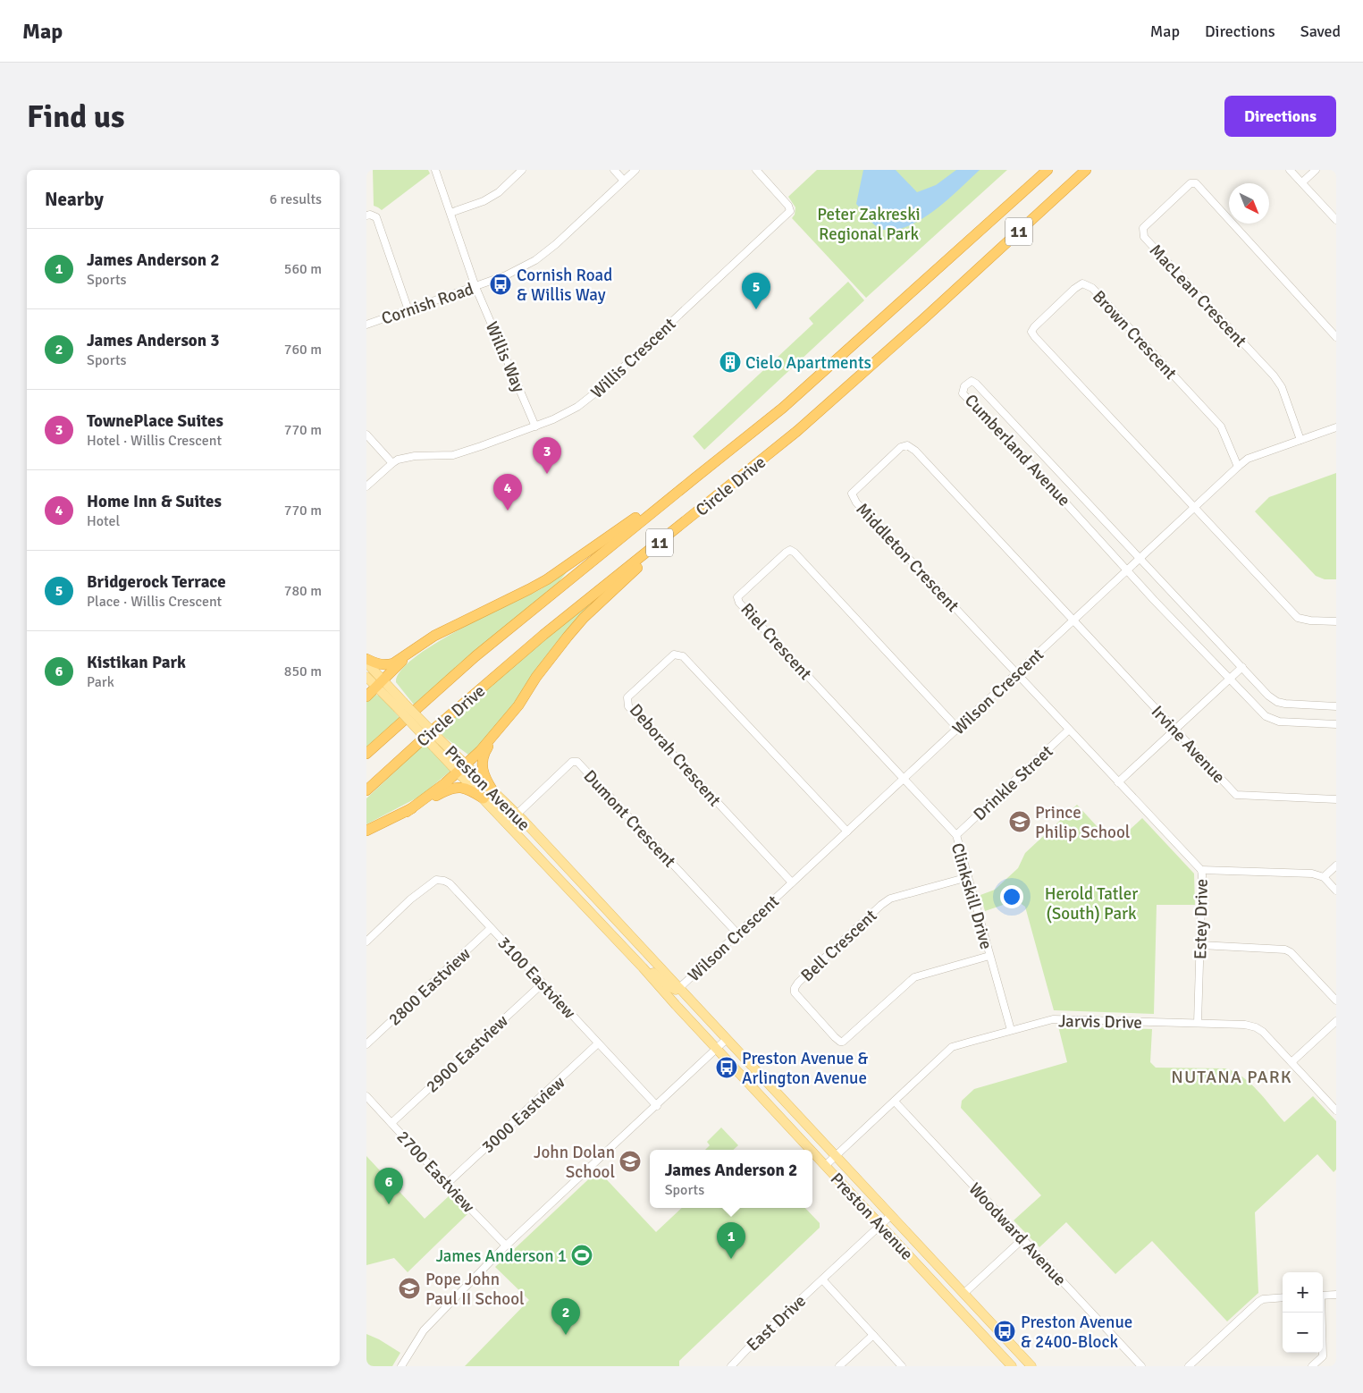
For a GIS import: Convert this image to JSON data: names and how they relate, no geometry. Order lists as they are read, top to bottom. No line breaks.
{"streets":{"highway":["11","Circle Drive"],"main road":["Preston Avenue"],"street":["MacLean Crescent","Cornish Road","Brown Crescent","Willis Way","Willis Crescent","Cumberland Avenue","Middleton Crescent","Riel Crescent","Wilson Crescent","Irvine Avenue","Deborah Crescent","Drinkle Street","Dumont Crescent","Clinkskill Drive","Estey Drive","Bell Crescent","3100 Eastview","2800 Eastview","Jarvis Drive","2900 Eastview","3000 Eastview","2700 Eastview","Woodward Avenue","East Drive"]},"crossings":[["MacLean Crescent","Wilson Crescent"],["Cornish Road","Willis Way"],["Brown Crescent","Wilson Crescent"],["Willis Way","Willis Crescent"],["Cumberland Avenue","Wilson Crescent"],["Middleton Crescent","Wilson Crescent"],["Middleton Crescent","Irvine Avenue"],["Middleton Crescent","Estey Drive"],["Riel Crescent","Wilson Crescent"],["Riel Crescent","Clinkskill Drive"],["Wilson Crescent","Irvine Avenue"],["Wilson Crescent","Deborah Crescent"],["Wilson Crescent","Preston Avenue"],["Wilson Crescent","Dumont Crescent"],["Wilson Crescent","Clinkskill Drive"],["Wilson Crescent","Estey Drive"],["Drinkle Street","Clinkskill Drive"],["Drinkle Street","Estey Drive"],["Preston Avenue","Dumont Crescent"],["Preston Avenue","Jarvis Drive"],["Preston Avenue","East Drive"],["Clinkskill Drive","Bell Crescent"],["Clinkskill Drive","Jarvis Drive"],["Estey Drive","Jarvis Drive"],["3100 Eastview","2800 Eastview"],["3100 Eastview","2900 Eastview"],["3100 Eastview","3000 Eastview"],["Jarvis Drive","Woodward Avenue"],["2900 Eastview","2700 Eastview"],["3000 Eastview","2700 Eastview"]],"districts":["NUTANA PARK"],"parks":["Peter Zakreski Regional Park","Herold Tatler (South) Park"],"places":{"bus stop":["Cornish Road & Willis Way","Preston Avenue & Arlington Avenue","Preston Avenue & 2400-Block"],"building":["Cielo Apartments"],"school or university":["Prince Philip School","John Dolan School","Pope John Paul II School"],"sports":["James Anderson 1"]},"north":"bottom right","page":{"header":"Map","nav":["Map","Directions","Saved"],"buttons":"Directions","title":"Find us","heading":["Nearby","6 results"],"list":[{"mark":"1","name":"James Anderson 2","note":"Sports","value":"560 m"},{"mark":"2","name":"James Anderson 3","note":"Sports","value":"760 m"},{"mark":"3","name":"TownePlace Suites","note":"Hotel · Willis Crescent","value":"770 m"},{"mark":"4","name":"Home Inn & Suites","note":"Hotel","value":"770 m"},{"mark":"5","name":"Bridgerock Terrace","note":"Place · Willis Crescent","value":"780 m"},{"mark":"6","name":"Kistikan Park","note":"Park","value":"850 m"}],"pins":["5","3","4","6","1","2"],"popup":["James Anderson 2","Sports"],"map_buttons":["+","−"]}}
